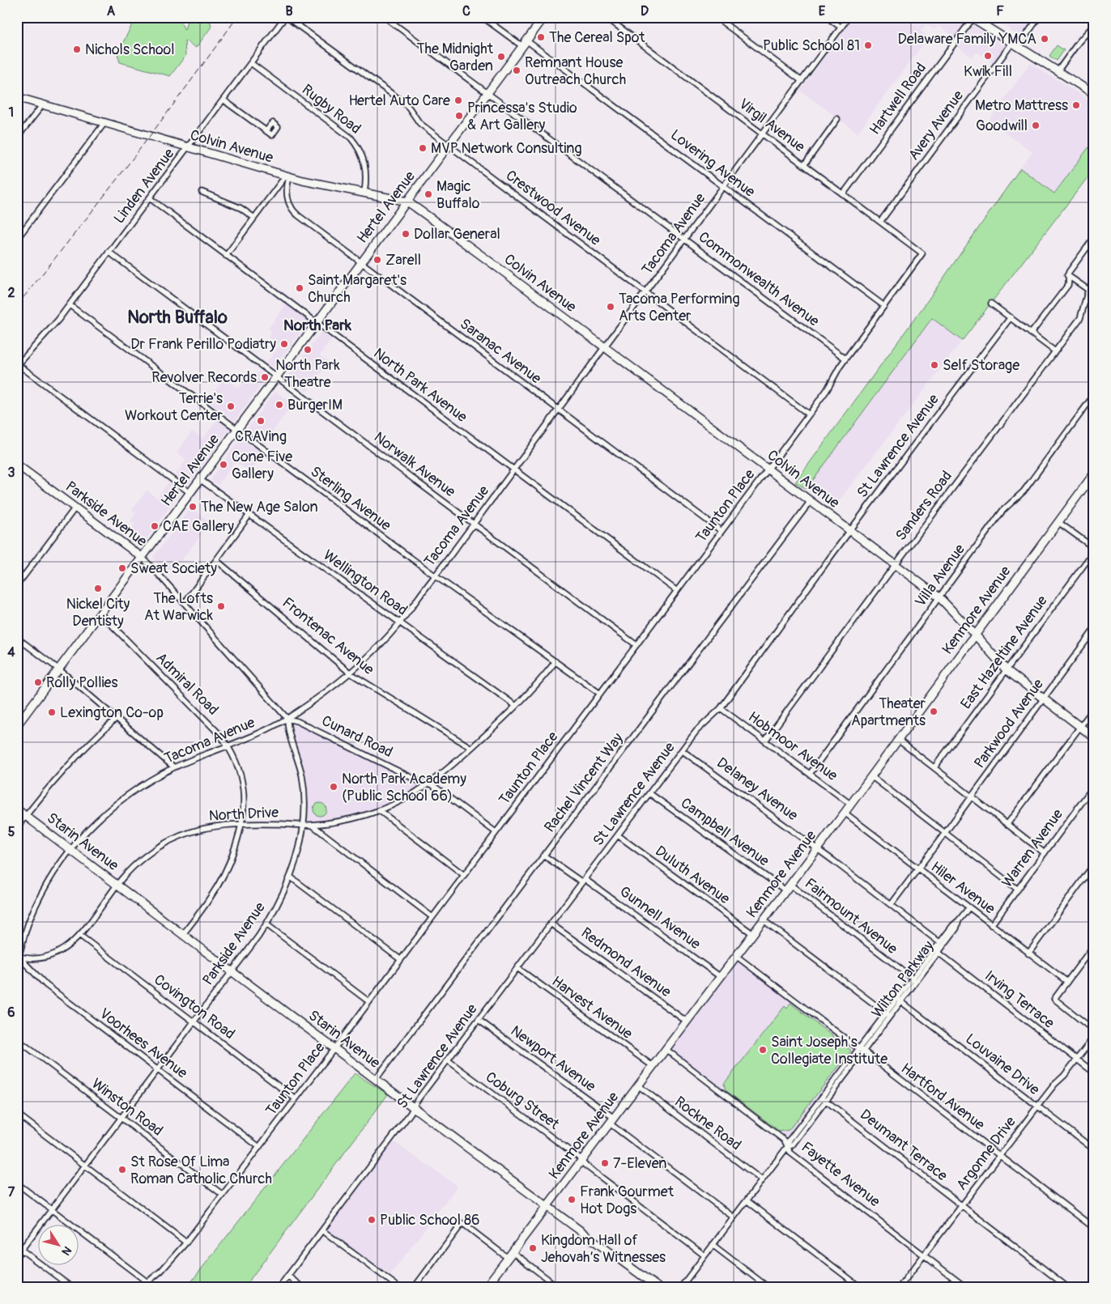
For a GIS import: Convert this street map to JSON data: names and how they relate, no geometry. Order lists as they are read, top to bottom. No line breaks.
{"streets":{"street":["Hartwell Road","Rugby Road","Virgil Avenue","Avery Avenue","Colvin Avenue","Lovering Avenue","Linden Avenue","Hertel Avenue","Crestwood Avenue","Tacoma Avenue","Commonwealth Avenue","Saranac Avenue","North Park Avenue","St Lawrence Avenue","Norwalk Avenue","Sterling Avenue","Taunton Place","Sanders Road","Parkside Avenue","Villa Avenue","Wellington Road","Kenmore Avenue","Frontenac Avenue","East Hazeltine Avenue","Admiral Road","Parkwood Avenue","Cunard Road","Hobmoor Avenue","Rachel Vincent Way","Delaney Avenue","North Drive","Campbell Avenue","Starin Avenue","Warren Avenue","Duluth Avenue","Hiler Avenue","Fairmount Avenue","Gunnell Avenue","Redmond Avenue","Wilton Parkway","Irving Terrace","Covington Road","Harvest Avenue","Voorhees Avenue","Newport Avenue","Louvaine Drive","Hartford Avenue","Coburg Street","Winston Road","Rockne Road","Deumant Terrace","Argonne Drive","Fayette Avenue"]},"crossings":[["Hartwell Road","Virgil Avenue"],["Rugby Road","Colvin Avenue"],["Rugby Road","Linden Avenue"],["Virgil Avenue","Avery Avenue"],["Virgil Avenue","Tacoma Avenue"],["Virgil Avenue","Taunton Place"],["Colvin Avenue","Linden Avenue"],["Colvin Avenue","Hertel Avenue"],["Colvin Avenue","Tacoma Avenue"],["Colvin Avenue","Saranac Avenue"],["Colvin Avenue","St Lawrence Avenue"],["Colvin Avenue","Taunton Place"],["Colvin Avenue","Sanders Road"],["Colvin Avenue","Villa Avenue"],["Colvin Avenue","Kenmore Avenue"],["Colvin Avenue","East Hazeltine Avenue"],["Colvin Avenue","Parkwood Avenue"],["Colvin Avenue","Rachel Vincent Way"],["Lovering Avenue","Hertel Avenue"],["Lovering Avenue","Tacoma Avenue"],["Lovering Avenue","Taunton Place"],["Linden Avenue","Crestwood Avenue"],["Linden Avenue","North Park Avenue"],["Linden Avenue","Sterling Avenue"],["Hertel Avenue","Crestwood Avenue"],["Hertel Avenue","Commonwealth Avenue"],["Hertel Avenue","Saranac Avenue"],["Hertel Avenue","North Park Avenue"],["Hertel Avenue","Norwalk Avenue"],["Hertel Avenue","Sterling Avenue"],["Hertel Avenue","Parkside Avenue"],["Hertel Avenue","Wellington Road"],["Hertel Avenue","Admiral Road"],["Crestwood Avenue","Tacoma Avenue"],["Crestwood Avenue","Taunton Place"],["Tacoma Avenue","Commonwealth Avenue"],["Tacoma Avenue","Saranac Avenue"],["Tacoma Avenue","North Park Avenue"],["Tacoma Avenue","Norwalk Avenue"],["Tacoma Avenue","Sterling Avenue"],["Tacoma Avenue","Parkside Avenue"],["Tacoma Avenue","Wellington Road"],["Tacoma Avenue","Frontenac Avenue"],["Tacoma Avenue","Admiral Road"],["Tacoma Avenue","Cunard Road"],["Tacoma Avenue","North Drive"],["Tacoma Avenue","Starin Avenue"],["Tacoma Avenue","Voorhees Avenue"],["Commonwealth Avenue","Taunton Place"],["Saranac Avenue","Taunton Place"],["North Park Avenue","Taunton Place"],["St Lawrence Avenue","Hobmoor Avenue"],["St Lawrence Avenue","Delaney Avenue"],["St Lawrence Avenue","Campbell Avenue"],["St Lawrence Avenue","Starin Avenue"],["St Lawrence Avenue","Duluth Avenue"],["St Lawrence Avenue","Gunnell Avenue"],["St Lawrence Avenue","Redmond Avenue"],["St Lawrence Avenue","Harvest Avenue"],["St Lawrence Avenue","Newport Avenue"],["St Lawrence Avenue","Coburg Street"],["Norwalk Avenue","Taunton Place"],["Sterling Avenue","Taunton Place"],["Taunton Place","Cunard Road"],["Taunton Place","Starin Avenue"],["Taunton Place","Covington Road"],["Taunton Place","Voorhees Avenue"],["Taunton Place","Winston Road"],["Sanders Road","Hobmoor Avenue"],["Parkside Avenue","Cunard Road"],["Parkside Avenue","North Drive"],["Parkside Avenue","Starin Avenue"],["Parkside Avenue","Covington Road"],["Parkside Avenue","Voorhees Avenue"],["Parkside Avenue","Winston Road"],["Villa Avenue","Hobmoor Avenue"],["Kenmore Avenue","Hobmoor Avenue"],["Kenmore Avenue","Delaney Avenue"],["Kenmore Avenue","Campbell Avenue"],["Kenmore Avenue","Starin Avenue"],["Kenmore Avenue","Duluth Avenue"],["Kenmore Avenue","Hiler Avenue"],["Kenmore Avenue","Fairmount Avenue"],["Kenmore Avenue","Gunnell Avenue"],["Kenmore Avenue","Redmond Avenue"],["Kenmore Avenue","Harvest Avenue"],["Kenmore Avenue","Newport Avenue"],["Kenmore Avenue","Hartford Avenue"],["Kenmore Avenue","Coburg Street"],["Kenmore Avenue","Rockne Road"],["Kenmore Avenue","Fayette Avenue"],["Admiral Road","North Drive"],["Admiral Road","Starin Avenue"],["Parkwood Avenue","Delaney Avenue"],["Parkwood Avenue","Hiler Avenue"],["Rachel Vincent Way","Starin Avenue"],["Rachel Vincent Way","Gunnell Avenue"],["Delaney Avenue","Wilton Parkway"],["North Drive","Starin Avenue"],["North Drive","Covington Road"],["North Drive","Voorhees Avenue"],["Campbell Avenue","Fairmount Avenue"],["Warren Avenue","Hiler Avenue"],["Hiler Avenue","Wilton Parkway"],["Fairmount Avenue","Wilton Parkway"],["Wilton Parkway","Irving Terrace"],["Wilton Parkway","Newport Avenue"],["Wilton Parkway","Louvaine Drive"],["Wilton Parkway","Hartford Avenue"],["Wilton Parkway","Coburg Street"],["Wilton Parkway","Rockne Road"],["Wilton Parkway","Deumant Terrace"],["Wilton Parkway","Fayette Avenue"],["Irving Terrace","Argonne Drive"],["Louvaine Drive","Argonne Drive"],["Hartford Avenue","Argonne Drive"],["Deumant Terrace","Argonne Drive"],["Argonne Drive","Fayette Avenue"]],"districts":["North Buffalo","North Park"],"places":["The Cereal Spot","Delaware Family YMCA","Public School 81","Nichols School","Kwik Fill","The Midnight Garden","Remnant House Outreach Church","Hertel Auto Care","Metro Mattress","Princessa's Studio & Art Gallery","Goodwill","MVP Network Consulting","Magic Buffalo","Dollar General","Zarell","Saint Margaret's Church","Tacoma Performing Arts Center","Dr Frank Perillo Podiatry","North Park Theatre","Self Storage","Revolver Records","BurgerIM","Terrie's Workout Center","CRAVing","Cone Five Gallery","The New Age Salon","CAE Gallery","Sweat Society","Nickel City Dentisty","The Lofts At Warwick","Rolly Pollies","Theater Apartments","Lexington Co-op","North Park Academy (Public School 66)","Saint Joseph's Collegiate Institute","7-Eleven","St Rose Of Lima Roman Catholic Church","Frank Gourmet Hot Dogs","Public School 86","Kingdom Hall of Jehovah’s Witnesses"],"north":"bottom right","grid":{"columns":["A","B","C","D","E","F"],"rows":["1","2","3","4","5","6","7"]}}
